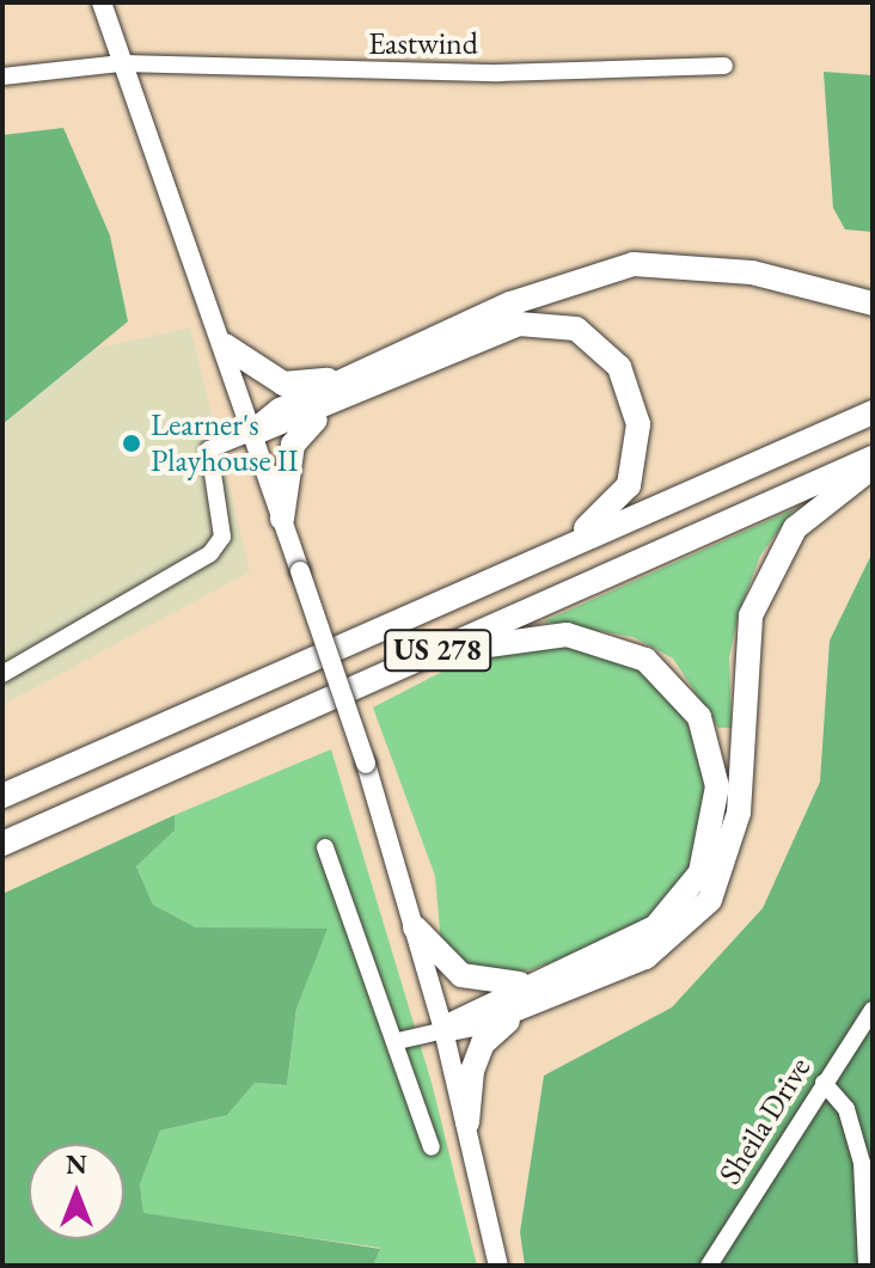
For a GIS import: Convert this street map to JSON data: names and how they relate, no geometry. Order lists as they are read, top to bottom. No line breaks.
{"streets":{"highway":["US 278"],"street":["Eastwind","Sheila Drive"]},"places":["Learner's Playhouse II"],"north":"top"}
